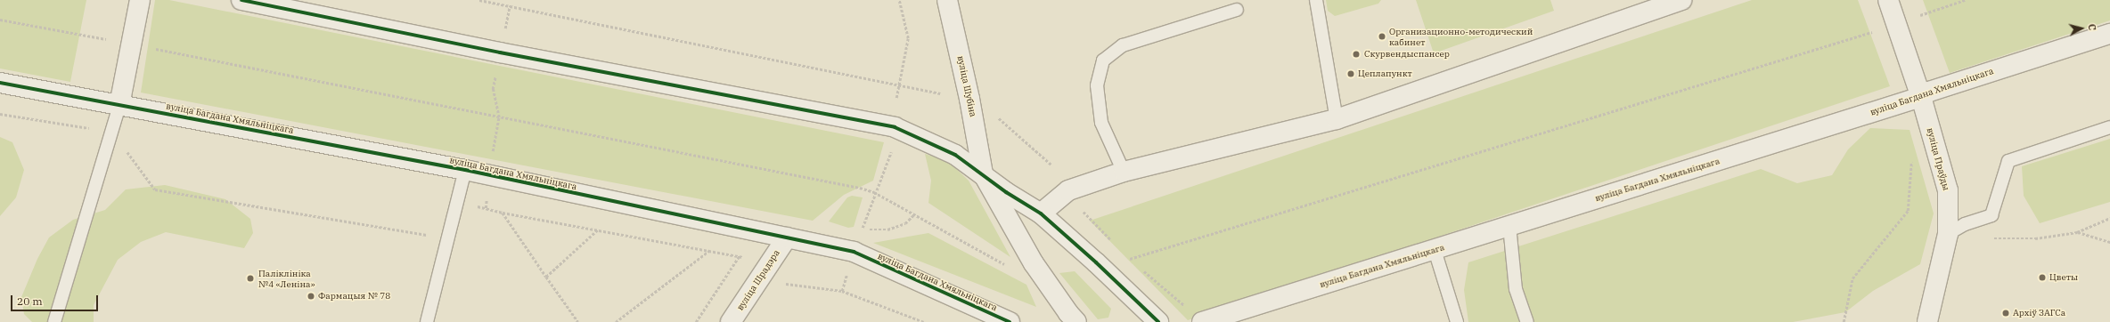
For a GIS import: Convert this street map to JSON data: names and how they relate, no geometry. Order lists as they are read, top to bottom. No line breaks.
{"streets":{"street":["вуліца Шубіна","вуліца Багдана Хмяльніцкага","вуліца Праўды","вуліца Шрадэра"]},"crossings":[["вуліца Багдана Хмяльніцкага","вуліца Праўды"],["вуліца Багдана Хмяльніцкага","вуліца Шрадэра"]],"places":["Организационно-методический кабинет","Скурвендыспансер","Цеплапункт","Цветы","Паліклініка №4 «Леніна»","Фармацыя № 78","Архіў ЗАГСа"],"scale_bar":"20 m","north":"right"}
